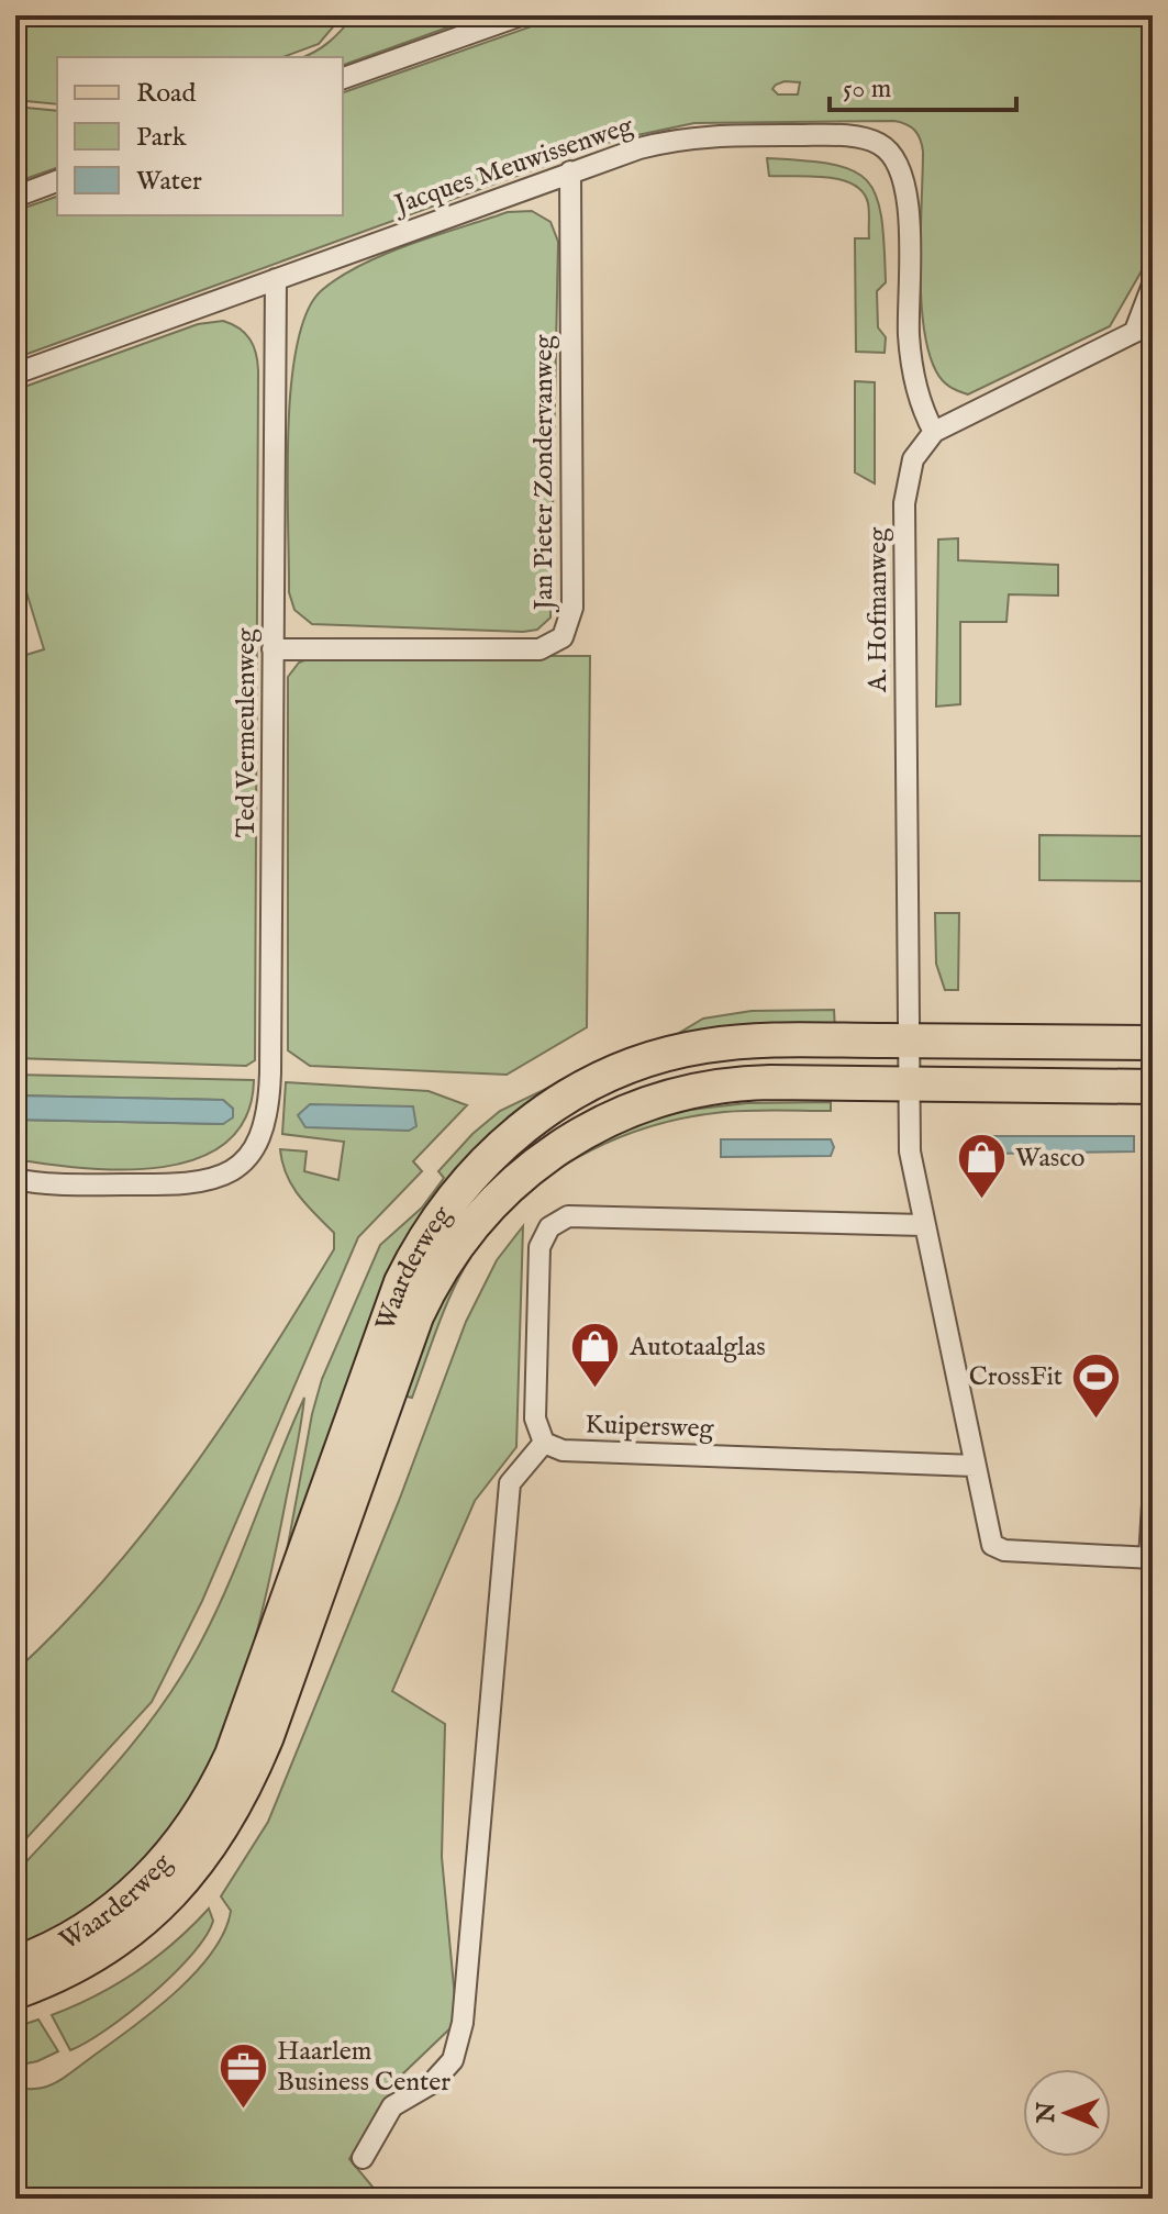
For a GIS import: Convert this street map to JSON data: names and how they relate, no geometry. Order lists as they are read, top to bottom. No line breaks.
{"streets":{"main road":["Waarderweg"],"street":["Jacques Meuwissenweg","Jan Pieter Zondervanweg","A. Hofmanweg","Ted Vermeulenweg","Kuipersweg"]},"crossings":[["Jacques Meuwissenweg","Jan Pieter Zondervanweg"],["Jacques Meuwissenweg","A. Hofmanweg"],["Jacques Meuwissenweg","Ted Vermeulenweg"],["Jan Pieter Zondervanweg","Ted Vermeulenweg"],["A. Hofmanweg","Waarderweg"],["A. Hofmanweg","Kuipersweg"]],"places":{"shop":["Wasco","Autotaalglas"],"sports":["CrossFit"],"office":["Haarlem Business Center"]},"legend":["Road","Park","Water"],"scale_bar":"50 m","north":"left"}
